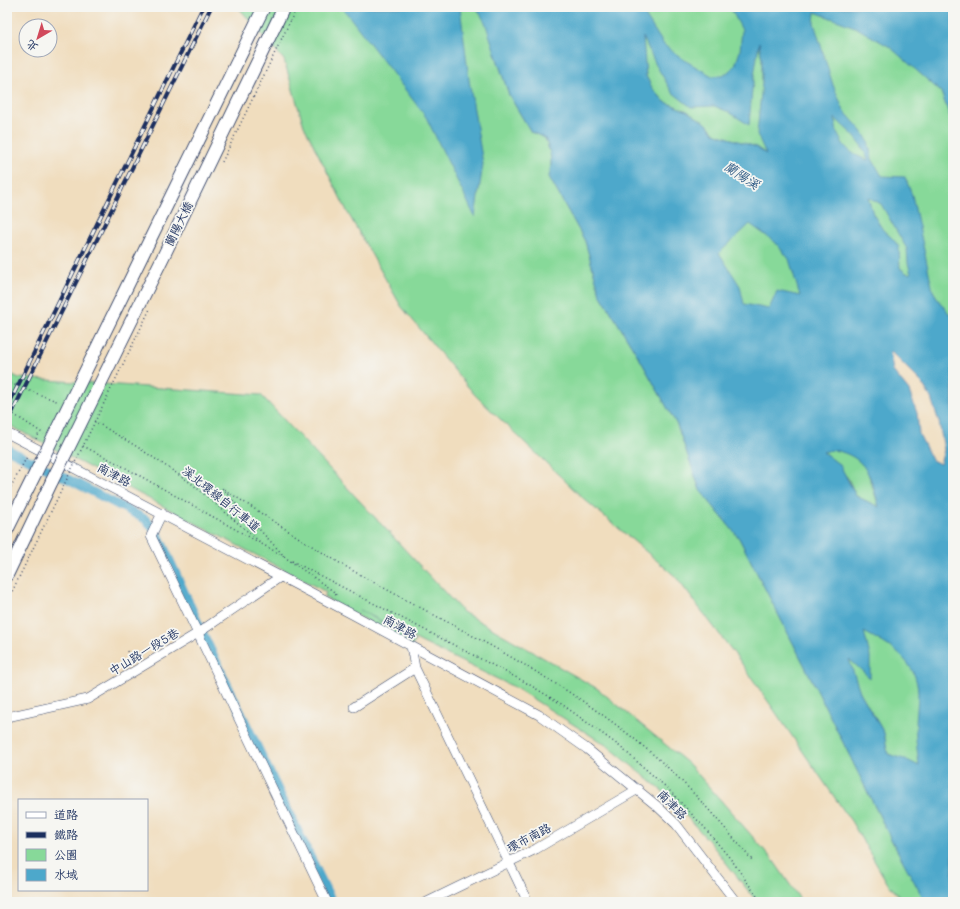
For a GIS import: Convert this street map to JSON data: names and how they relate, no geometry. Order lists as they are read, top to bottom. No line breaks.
{"streets":{"main road":["蘭陽大橋"],"street":["南津路","中山路一段5巷","環市南路"],"path":["溪北環線自行車道"]},"crossings":[["蘭陽大橋","溪北環線自行車道"],["南津路","中山路一段5巷"],["南津路","環市南路"]],"water":["蘭陽溪"],"legend":["道路","鐵路","公園","水域"],"north":"bottom left"}
